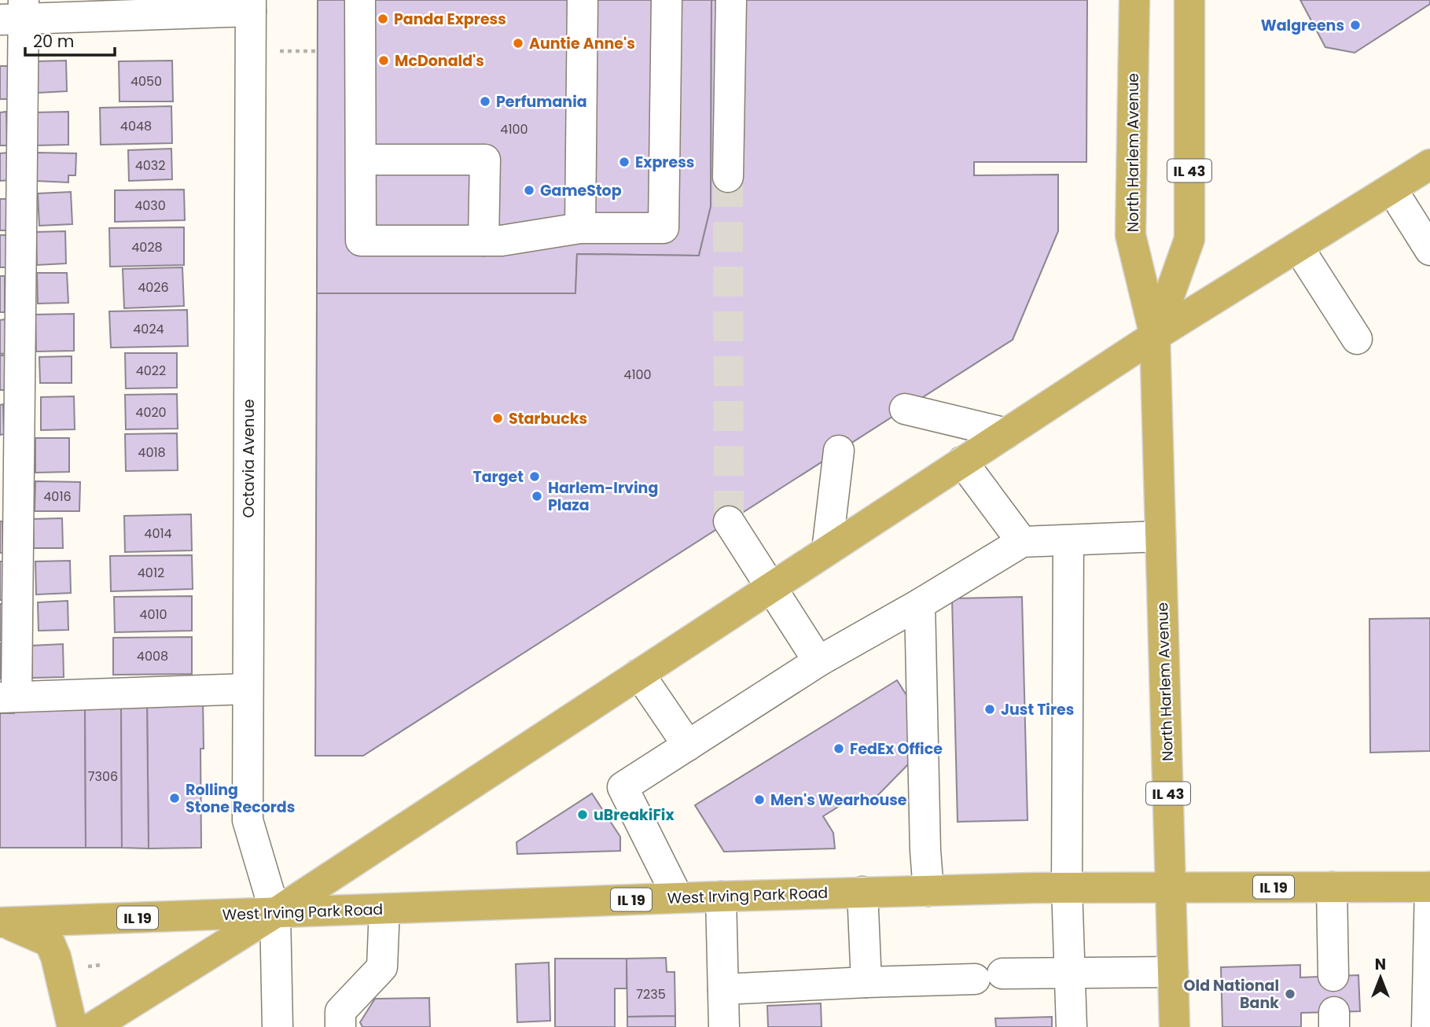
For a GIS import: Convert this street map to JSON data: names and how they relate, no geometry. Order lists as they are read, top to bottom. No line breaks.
{"streets":{"main road":["North Harlem Avenue","IL 43","IL 19","West Irving Park Road"],"street":["Octavia Avenue"]},"crossings":[["North Harlem Avenue","West Irving Park Road"],["Octavia Avenue","West Irving Park Road"]],"places":["Panda Express","Walgreens","Auntie Anne's","McDonald's","Perfumania","Express","GameStop","Starbucks","Target","Harlem-Irving Plaza","Just Tires","FedEx Office","Rolling Stone Records","Men's Wearhouse","uBreakiFix","Old National Bank"],"house_numbers":["4050","4048","4100","4032","4030","4028","4026","4024","4022","4100","4020","4018","4016","4014","4012","4010","4008","7306","7235"],"scale_bar":"20 m","north":"top"}
